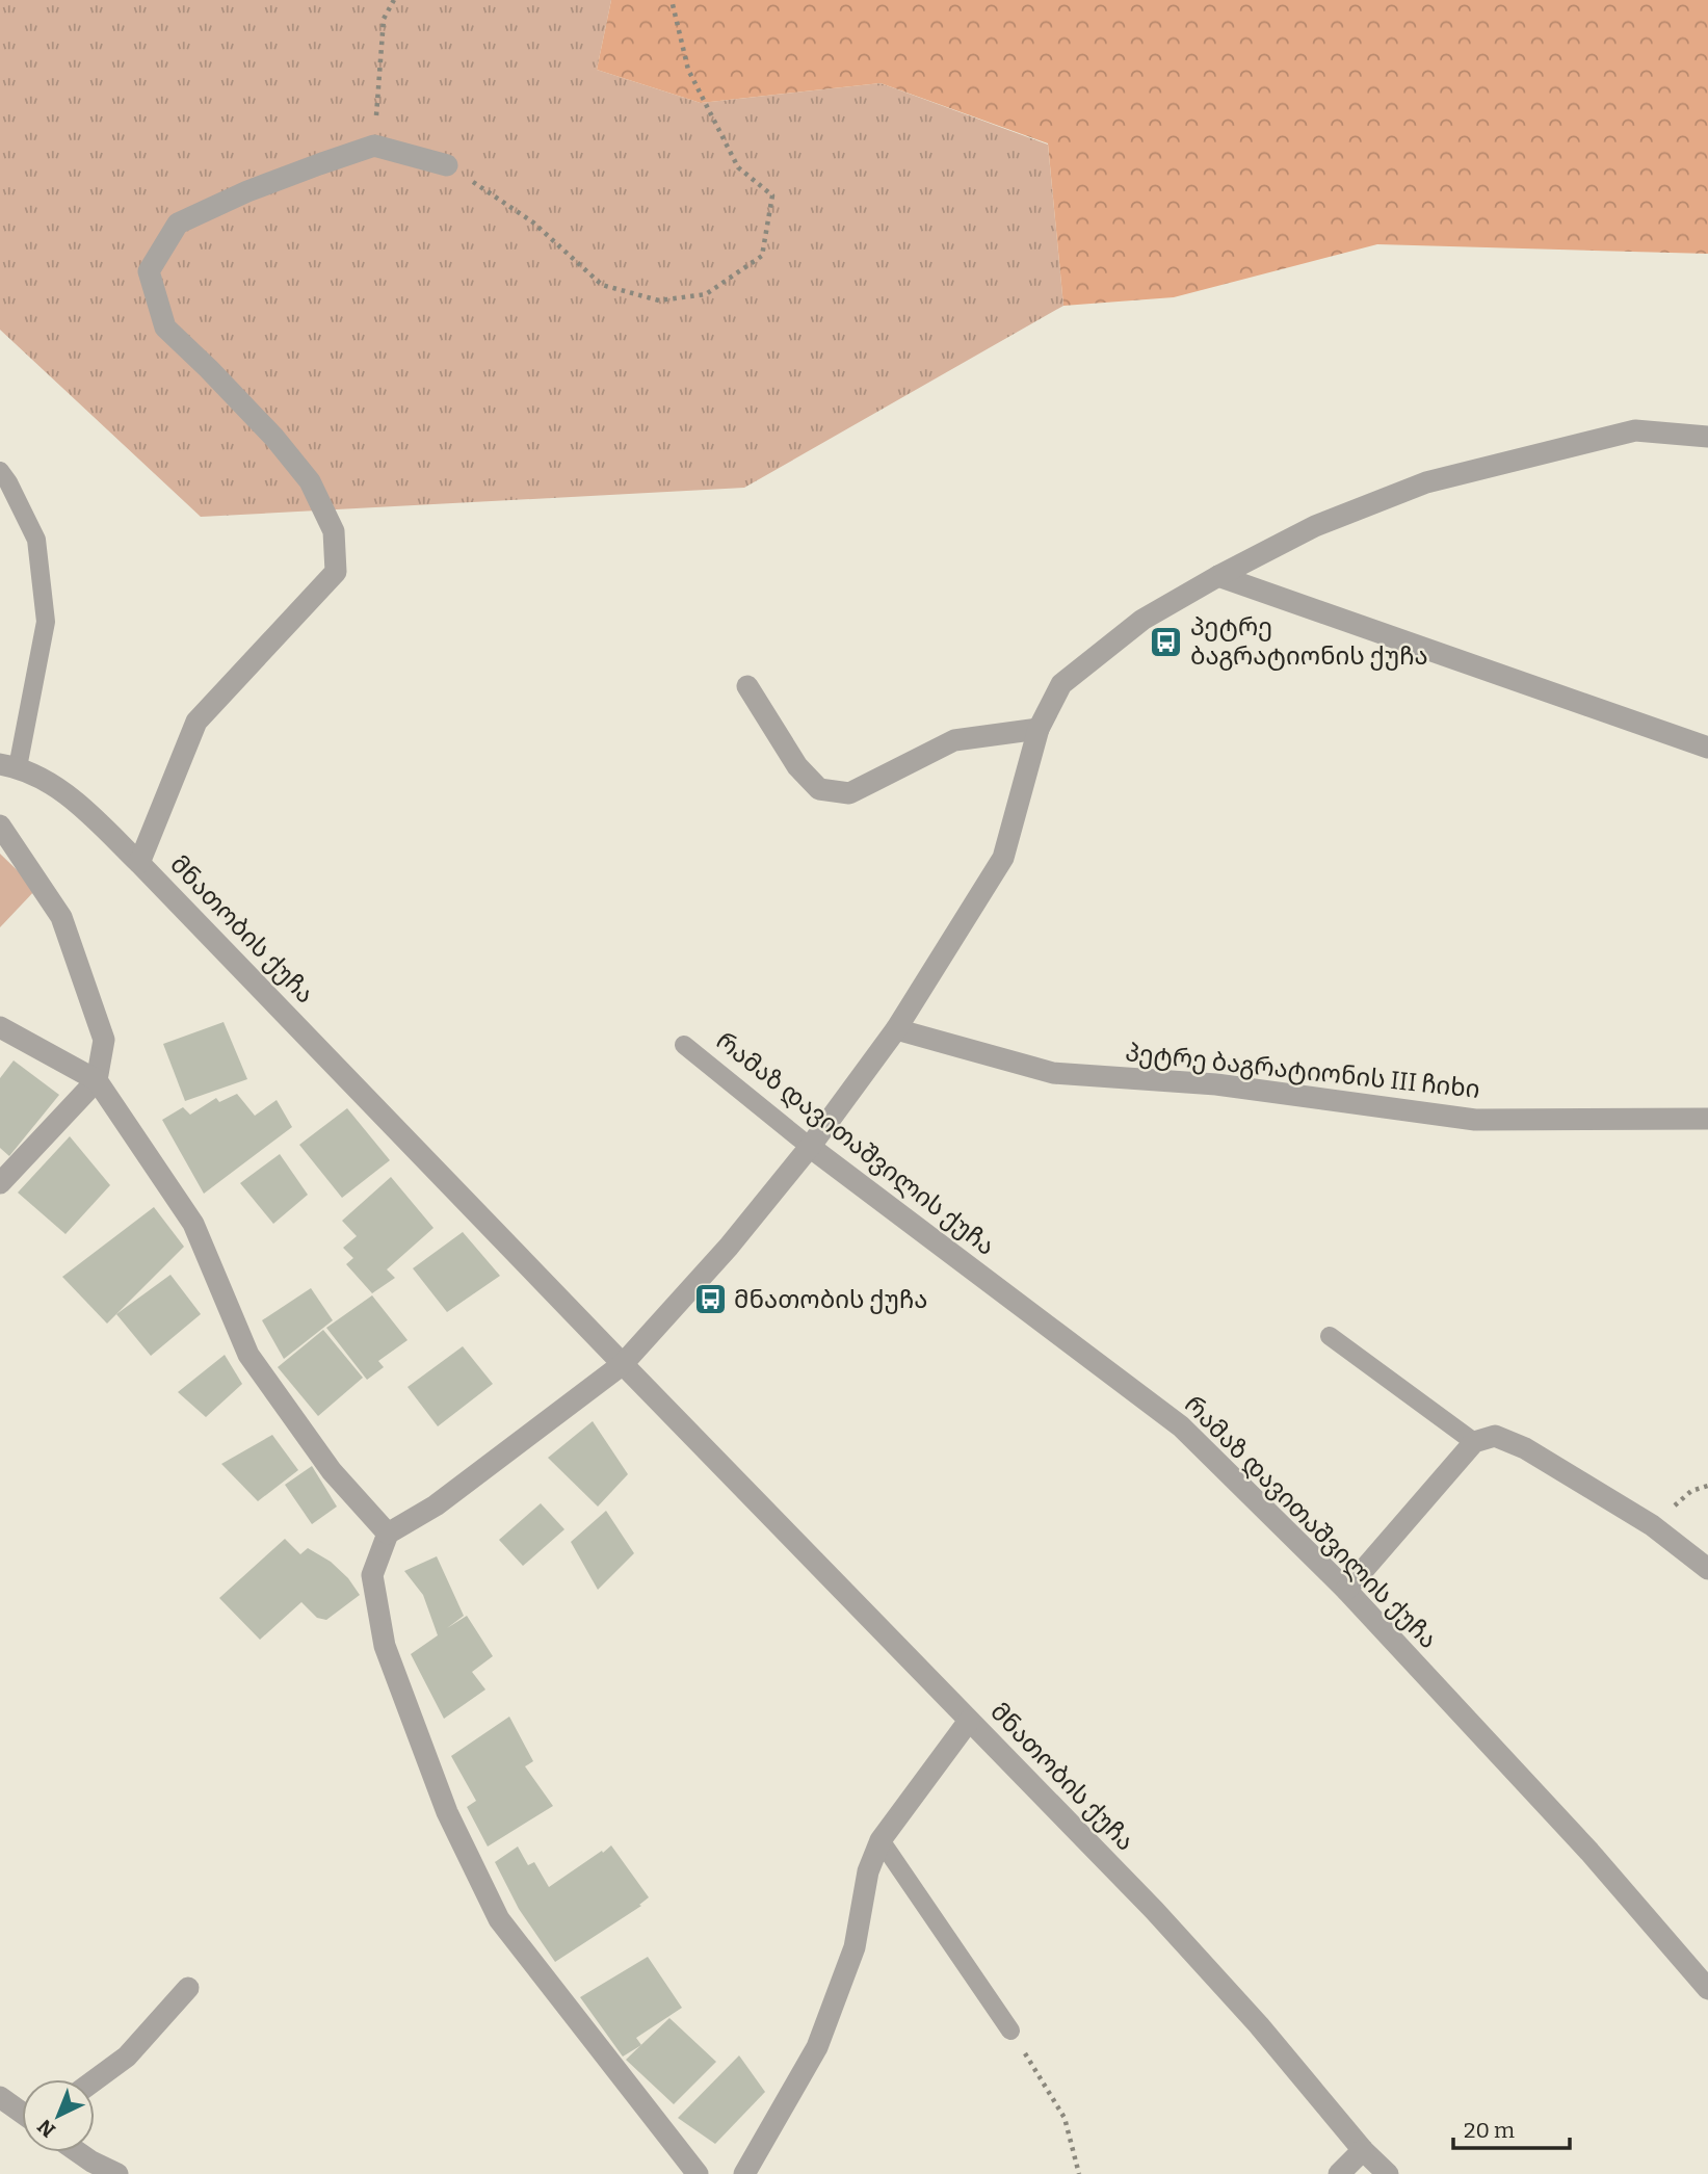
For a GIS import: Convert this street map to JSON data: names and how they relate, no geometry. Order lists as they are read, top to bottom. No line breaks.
{"streets":{"street":["მნათობის ქუჩა","პეტრე ბაგრატიონის III ჩიხი","რამაზ დავითაშვილის ქუჩა"]},"places":{"bus stop":["პეტრე ბაგრატიონის ქუჩა","მნათობის ქუჩა"]},"scale_bar":"20 m","north":"bottom left"}
